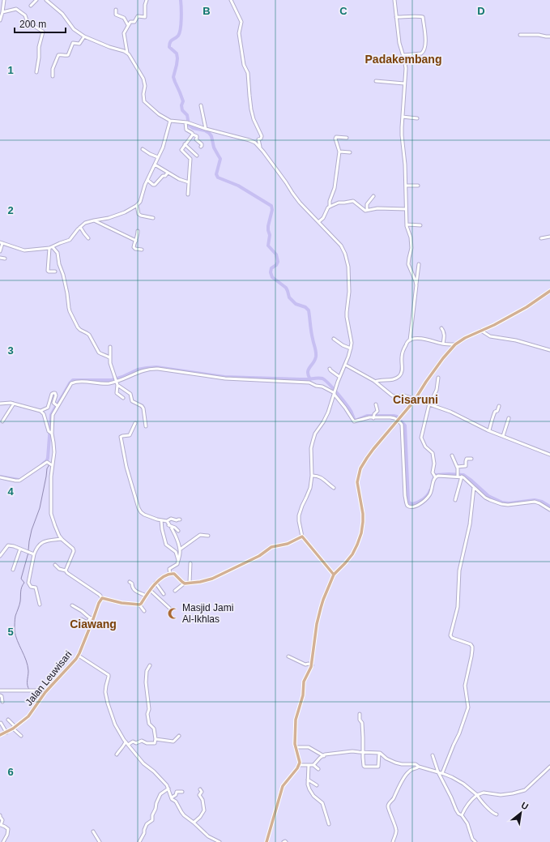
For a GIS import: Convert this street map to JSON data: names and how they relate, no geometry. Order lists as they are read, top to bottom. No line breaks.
{"streets":{"main road":["Jalan Leuwisari"]},"districts":["Padakembang","Cisaruni","Ciawang"],"places":{"mosque":["Masjid Jami Al-Ikhlas"]},"scale_bar":"200 m","north":"top right","grid":{"columns":["B","C","D"],"rows":["1","2","3","4","5","6"]}}
